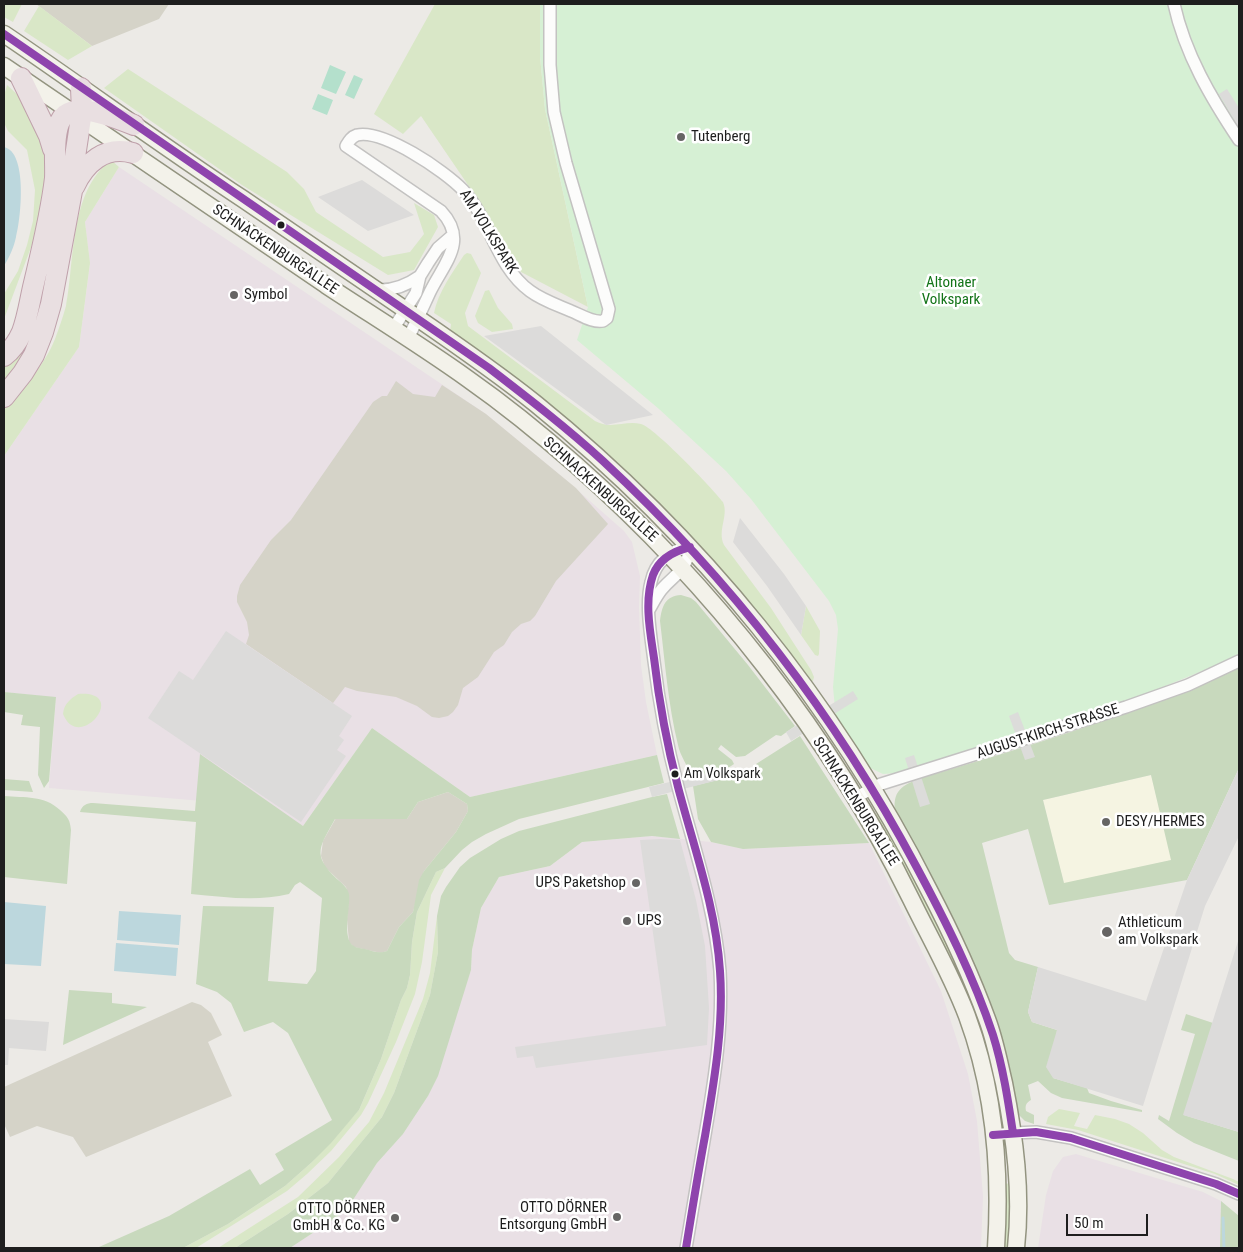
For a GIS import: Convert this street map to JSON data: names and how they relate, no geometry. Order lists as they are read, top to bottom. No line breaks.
{"streets":{"main road":["SCHNACKENBURGALLEE"],"street":["AM VOLKSPARK","AUGUST-KIRCH-STRASSE"]},"crossings":[["SCHNACKENBURGALLEE","AUGUST-KIRCH-STRASSE"]],"parks":["Altonaer Volkspark"],"places":["Tutenberg","Symbol","Am Volkspark","DESY/HERMES","UPS Paketshop","UPS","Athleticum am Volkspark","OTTO DÖRNER Entsorgung GmbH","OTTO DÖRNER GmbH & Co. KG"],"scale_bar":"50 m"}
